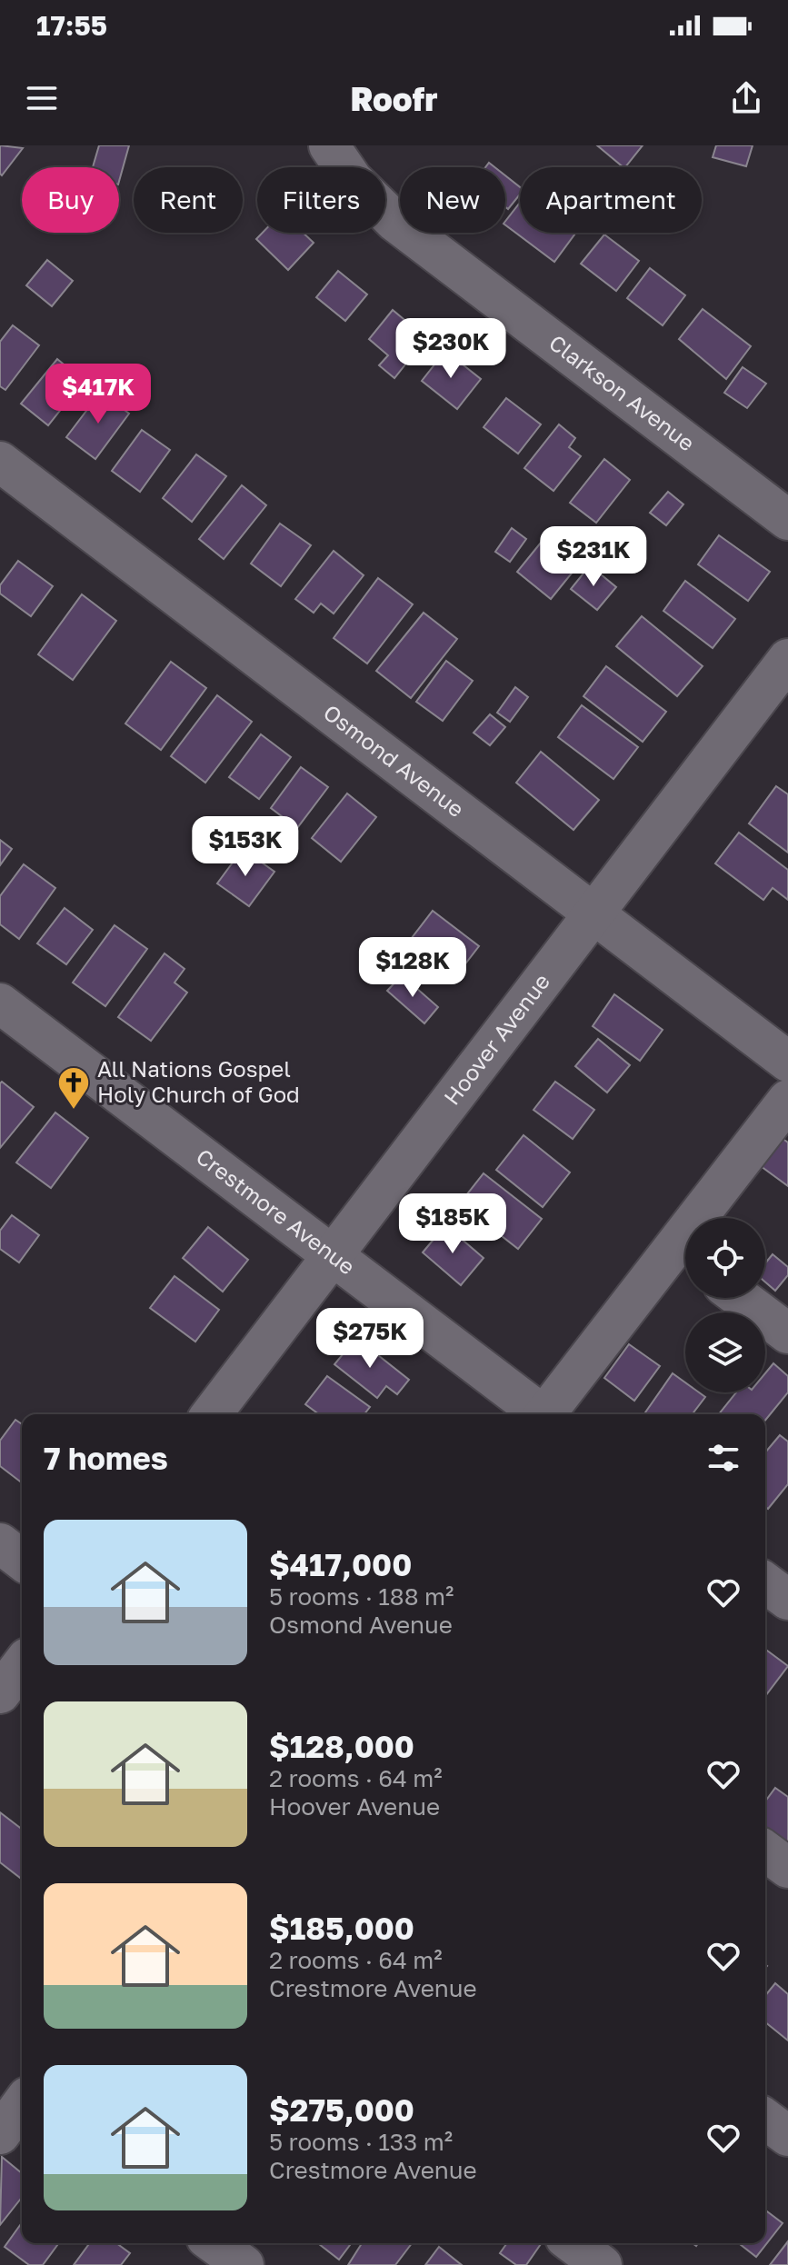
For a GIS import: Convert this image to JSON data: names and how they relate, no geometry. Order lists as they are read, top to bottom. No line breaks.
{"streets":{"street":["Clarkson Avenue","Osmond Avenue","Hoover Avenue","Crestmore Avenue"]},"crossings":[["Osmond Avenue","Hoover Avenue"],["Hoover Avenue","Crestmore Avenue"]],"places":{"church":["All Nations Gospel Holy Church of God"]},"page":{"status":"17:55","header":"Roofr","chip":["Buy","Rent","Filters","New","Apartment"],"price":["$230K","$417K","$231K","$153K","$128K","$185K","$275K"],"heading":"7 homes","list":[{"name":"$417,000","note":"5 rooms · 188 m² · Osmond Avenue"},{"name":"$128,000","note":"2 rooms · 64 m² · Hoover Avenue"},{"name":"$185,000","note":"2 rooms · 64 m² · Crestmore Avenue"},{"name":"$275,000","note":"5 rooms · 133 m² · Crestmore Avenue"}]}}
